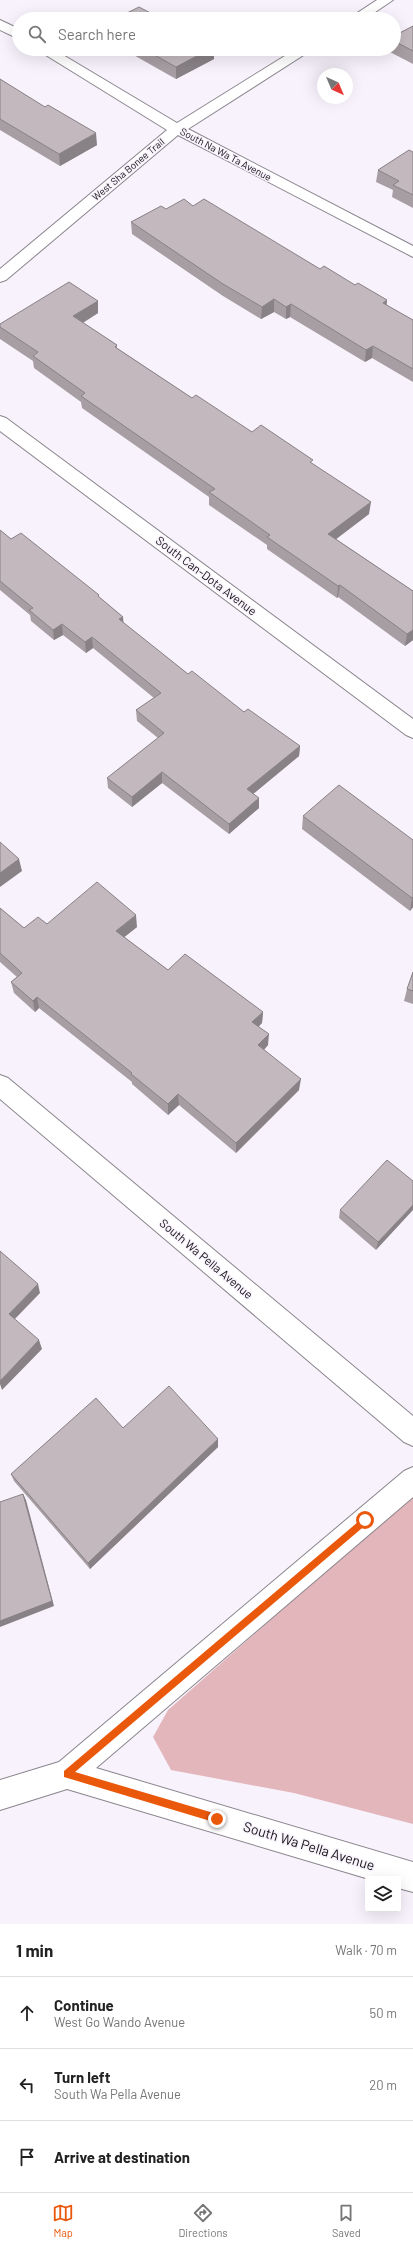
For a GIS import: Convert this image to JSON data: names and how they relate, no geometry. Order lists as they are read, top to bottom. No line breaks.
{"streets":{"street":["South Na Wa Ta Avenue","West Sha Bonee Trail","South Can-Dota Avenue","South Wa Pella Avenue"]},"crossings":[["South Na Wa Ta Avenue","West Sha Bonee Trail"]],"north":"bottom right","page":{"search":"Search here","heading":["1 min","Walk · 70 m"],"list":[["Continue","West Go Wando Avenue","50 m"],["Turn left","South Wa Pella Avenue","20 m"],"Arrive at destination"],"nav":["Map","Directions","Saved"]}}
